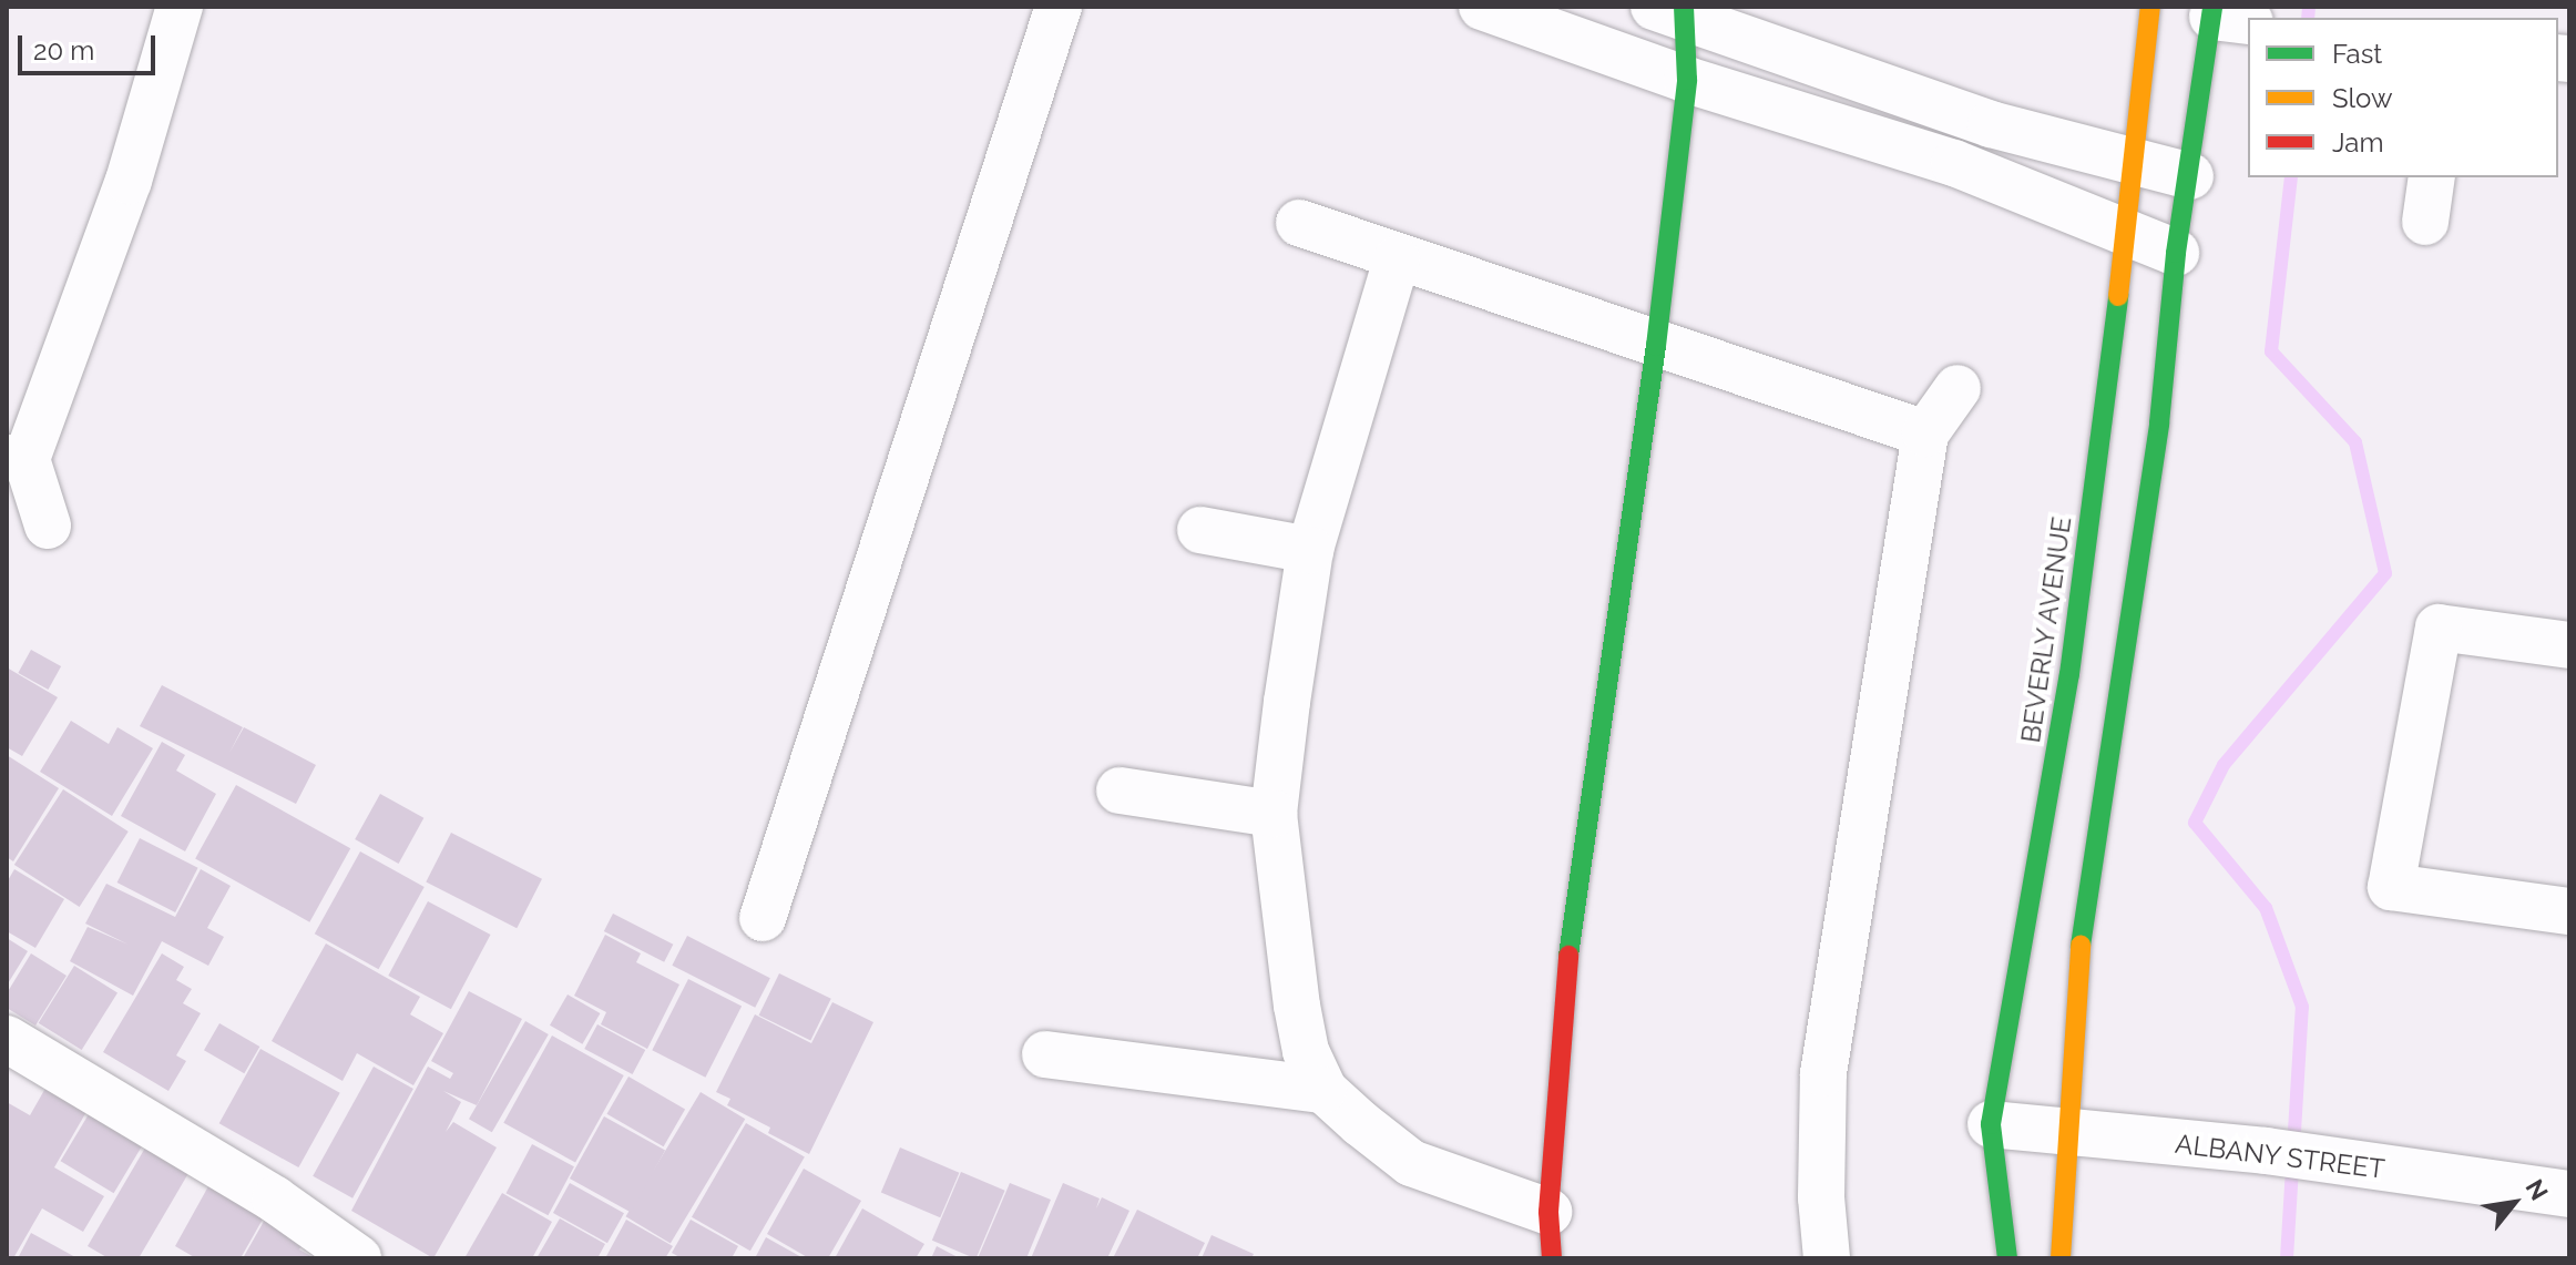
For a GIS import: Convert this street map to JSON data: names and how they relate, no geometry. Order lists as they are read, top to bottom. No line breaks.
{"streets":{"street":["BEVERLY AVENUE","ALBANY STREET"]},"crossings":[["BEVERLY AVENUE","ALBANY STREET"]],"legend":["Fast","Slow","Jam"],"scale_bar":"20 m","north":"top right"}
